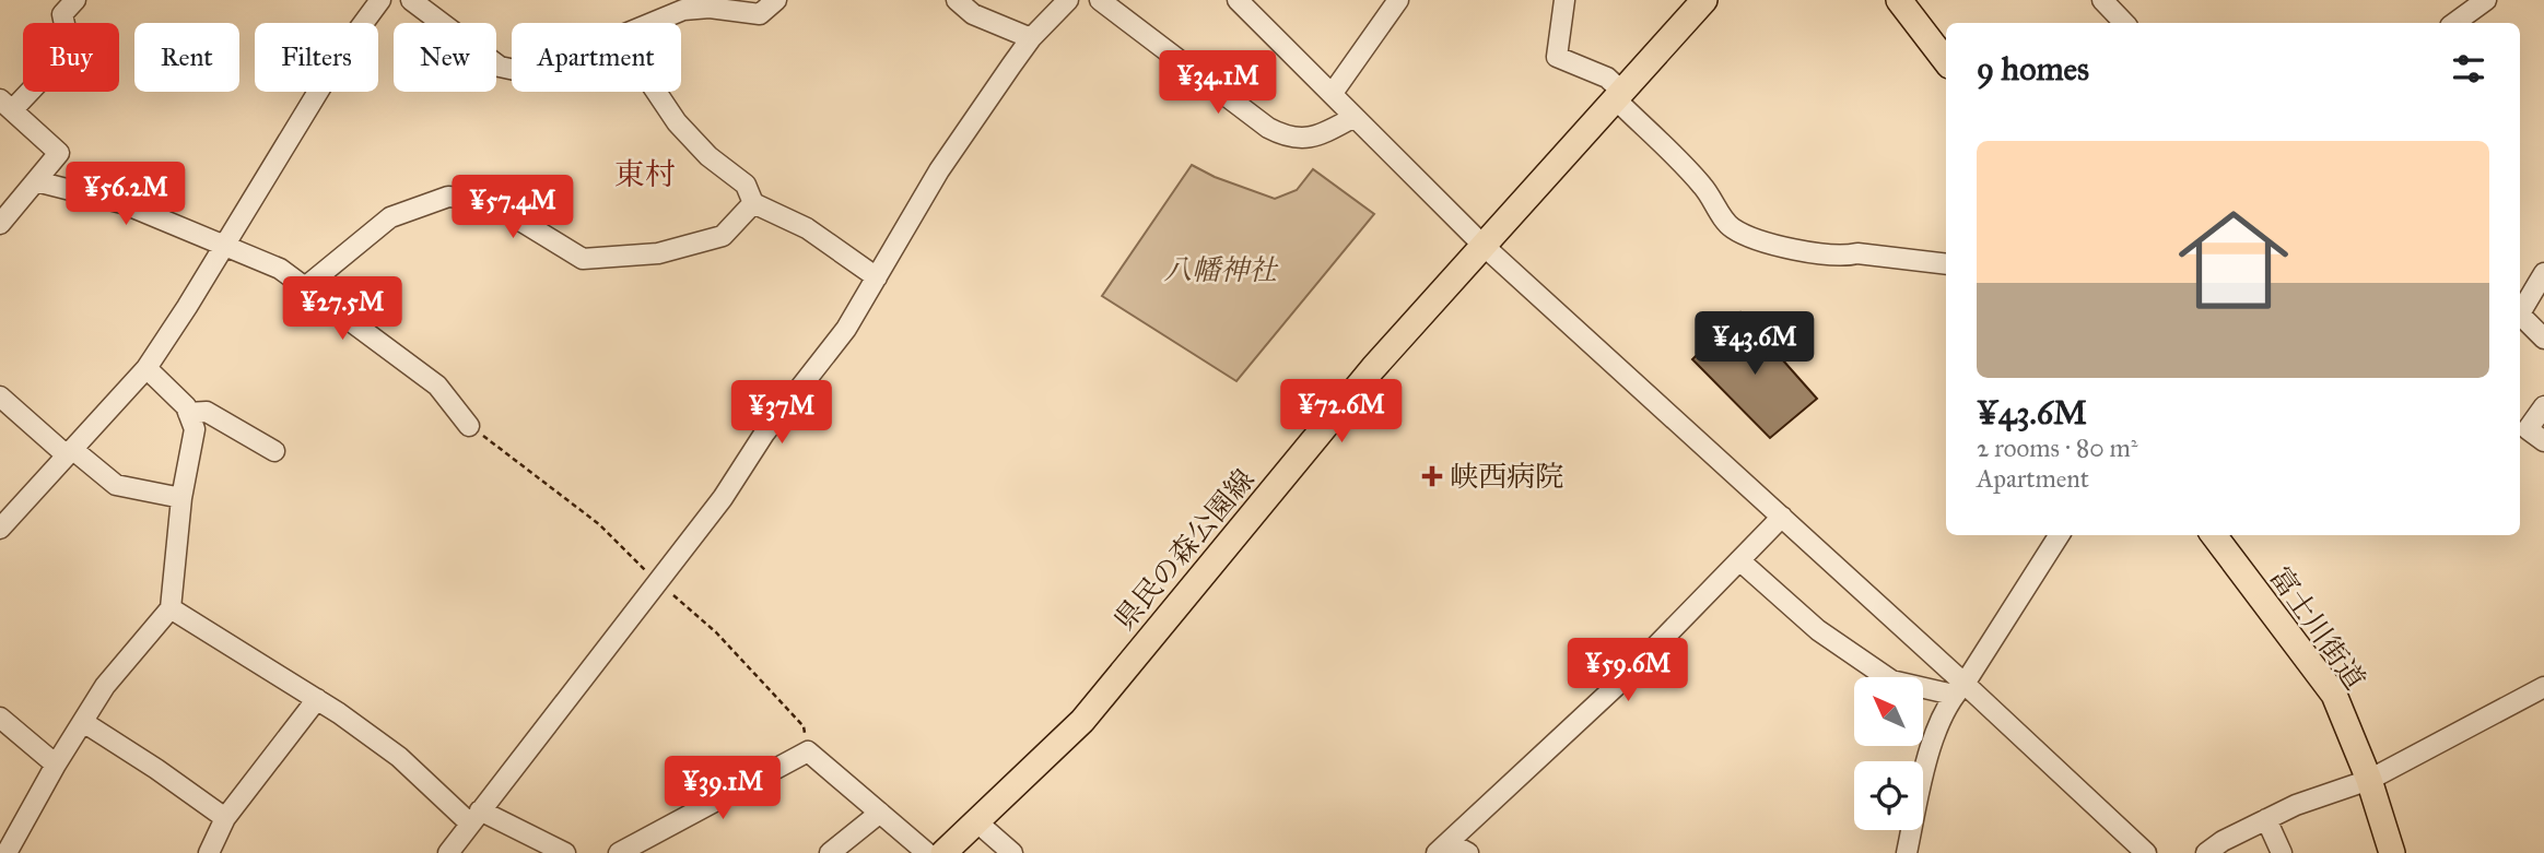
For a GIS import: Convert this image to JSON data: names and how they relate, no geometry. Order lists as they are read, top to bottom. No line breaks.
{"streets":{"main road":["県民の森公園線","富士川街道"]},"districts":["東村"],"parks":["八幡神社"],"places":{"health":["峡西病院"]},"north":"top left","page":{"chip":["Buy","Rent","Filters","New","Apartment"],"heading":"9 homes","price":["¥34.1M","¥56.2M","¥57.4M","¥27.5M","¥43.6M","¥72.6M","¥37M","¥59.6M","¥39.1M"],"list":[{"name":"¥43.6M","note":"2 rooms · 80 m² · Apartment"}]}}
